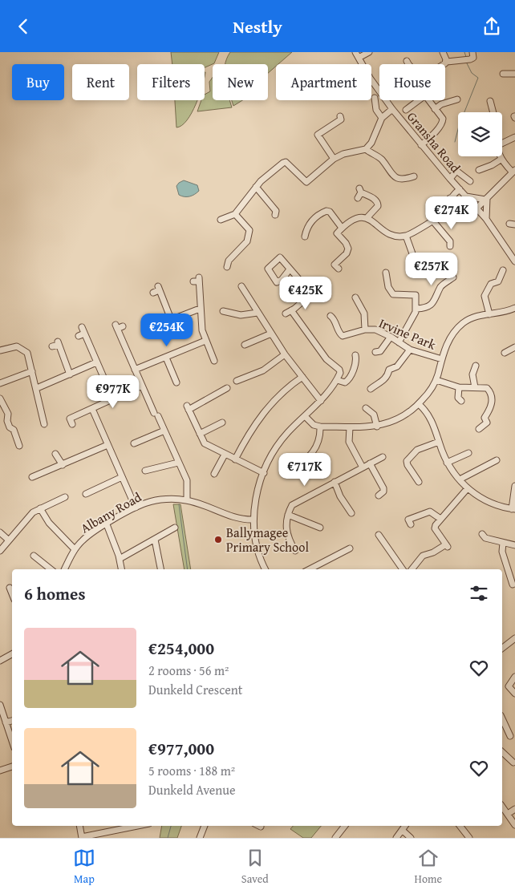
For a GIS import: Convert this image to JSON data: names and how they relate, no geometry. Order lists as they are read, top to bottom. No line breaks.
{"streets":{"street":["Gransha Road","Irvine Park","Albany Road"]},"places":["Ballymagee Primary School"],"page":{"header":"Nestly","chip":["Buy","Rent","Filters","New","Apartment","House"],"price":["€274K","€257K","€425K","€254K","€977K","€717K"],"heading":"6 homes","list":[{"name":"€254,000","note":"2 rooms · 56 m² · Dunkeld Crescent"},{"name":"€977,000","note":"5 rooms · 188 m² · Dunkeld Avenue"}],"tabs":["Map","Saved","Home"]}}
